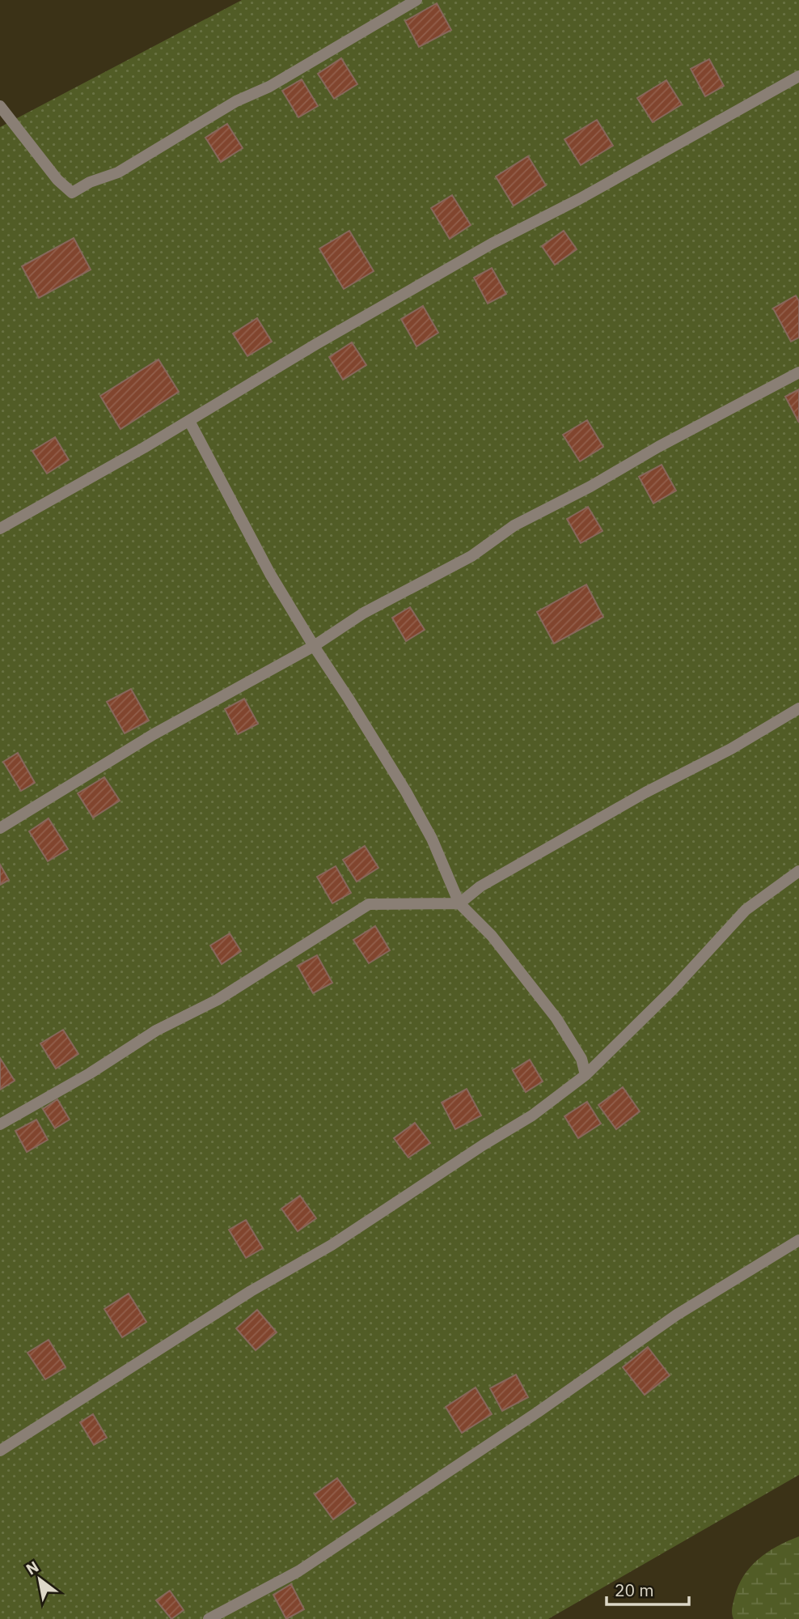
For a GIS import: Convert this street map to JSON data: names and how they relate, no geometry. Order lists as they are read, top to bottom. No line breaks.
{"scale_bar":"20 m","north":"top left"}
